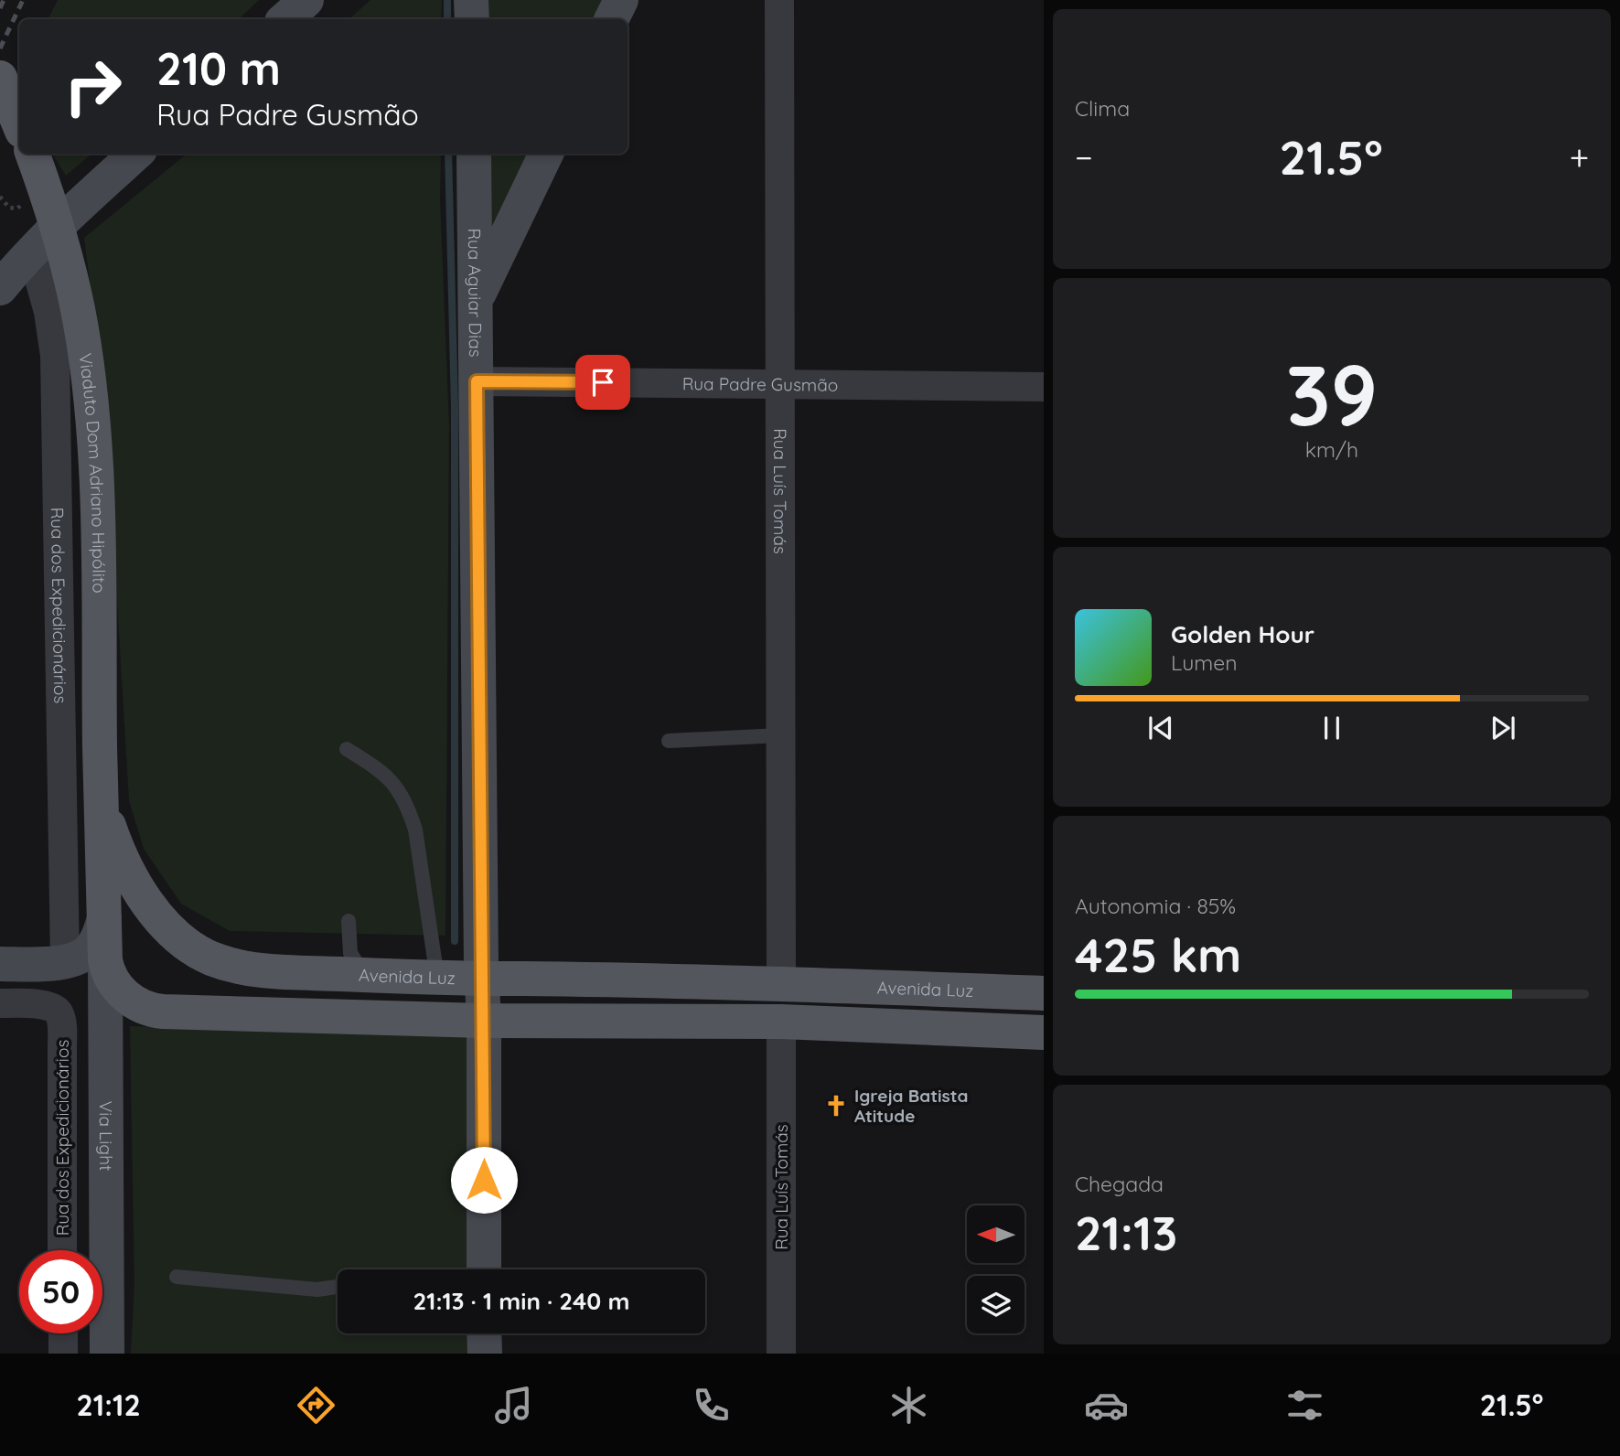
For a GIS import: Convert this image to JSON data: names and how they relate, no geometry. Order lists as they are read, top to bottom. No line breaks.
{"streets":{"main road":["Rua Aguiar Dias","Viaduto Dom Adriano Hipólito","Avenida Luz","Via Light"],"street":["Rua Padre Gusmão","Rua Luís Tomás","Rua dos Expedicionários"]},"crossings":[["Rua Aguiar Dias","Rua Padre Gusmão"],["Rua Aguiar Dias","Avenida Luz"],["Rua Padre Gusmão","Rua Luís Tomás"],["Viaduto Dom Adriano Hipólito","Avenida Luz"],["Rua Luís Tomás","Avenida Luz"]],"places":{"church":["Igreja Batista Atitude"]},"north":"left","page":{"tile":["Clima",["39","km/h"],["Autonomia · 85%","425 km"],["Chegada","21:13"]],"turn":["210 m","Rua Padre Gusmão"],"heat":["−","21.5°","+"],"song":["Golden Hour","Lumen"],"limit":"50","trip":"21:13 · 1 min · 240 m","tabs":["21:12","21.5°"]}}
